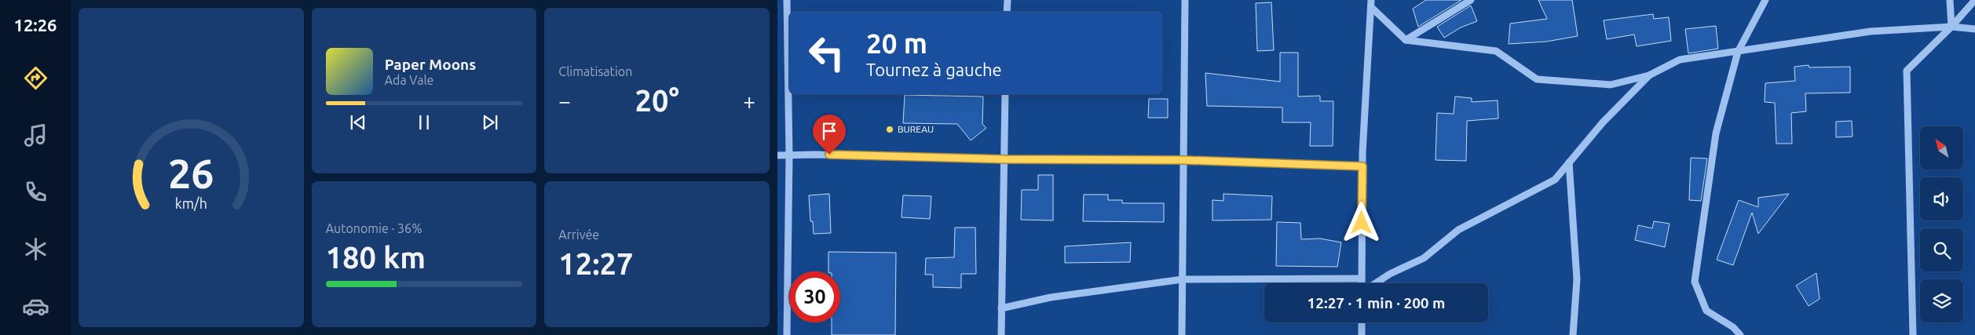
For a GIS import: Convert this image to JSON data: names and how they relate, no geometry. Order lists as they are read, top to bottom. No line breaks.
{"places":["BUREAU"],"north":"top left","page":{"tabs":"12:26","tile":["Climatisation",["Autonomie · 36%","180 km"],["Arrivée","12:27"]],"turn":["20 m","Tournez à gauche"],"song":["Paper Moons","Ada Vale"],"heat":["−","20°","+"],"limit":"30","trip":"12:27 · 1 min · 200 m","gauge":["26","km/h"]}}
